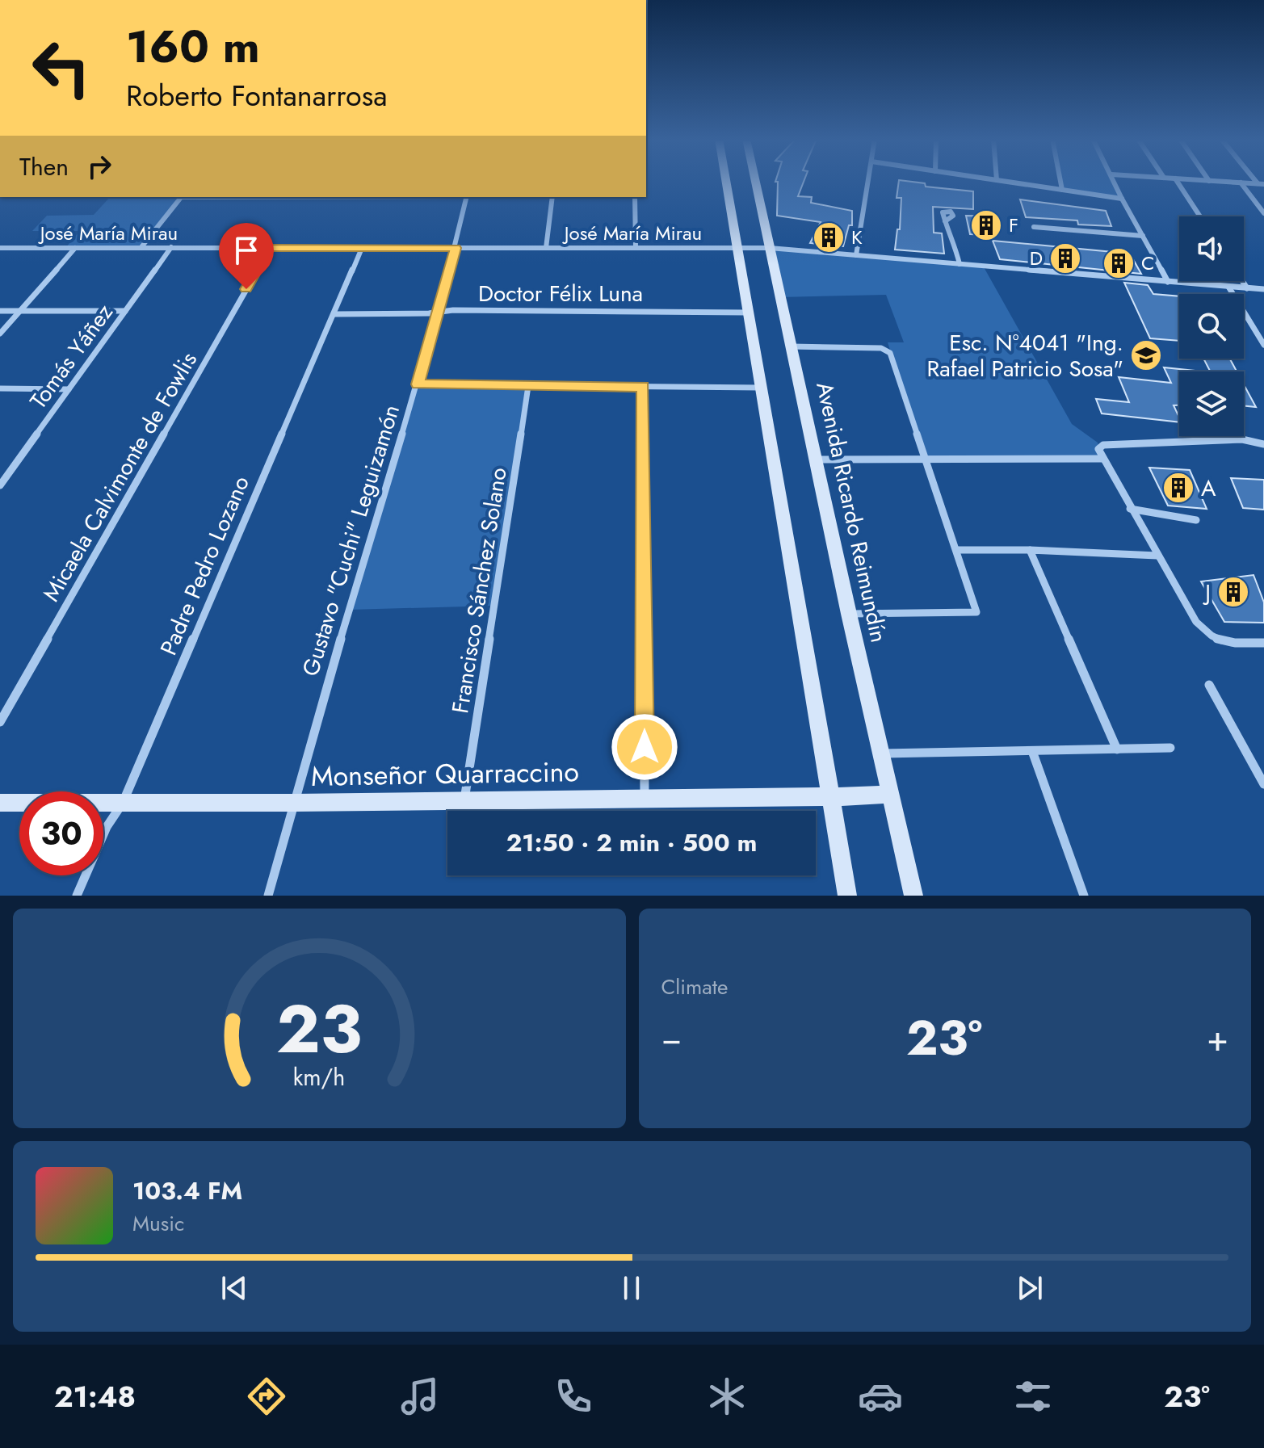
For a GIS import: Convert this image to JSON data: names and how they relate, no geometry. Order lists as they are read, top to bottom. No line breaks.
{"streets":{"street":["José María Mirau","Doctor Félix Luna","Tomás Yáñez","Micaela Calvimonte de Fowlis","Avenida Ricardo Reimundín","Gustavo \"Cuchi\" Leguizamón","Padre Pedro Lozano","Francisco Sánchez Solano","Monseñor Quarraccino"]},"crossings":[["José María Mirau","Tomás Yáñez"],["José María Mirau","Micaela Calvimonte de Fowlis"],["José María Mirau","Avenida Ricardo Reimundín"],["José María Mirau","Gustavo \"Cuchi\" Leguizamón"],["José María Mirau","Padre Pedro Lozano"],["Doctor Félix Luna","Gustavo \"Cuchi\" Leguizamón"],["Doctor Félix Luna","Padre Pedro Lozano"],["Avenida Ricardo Reimundín","Monseñor Quarraccino"],["Gustavo \"Cuchi\" Leguizamón","Monseñor Quarraccino"],["Padre Pedro Lozano","Monseñor Quarraccino"],["Francisco Sánchez Solano","Monseñor Quarraccino"]],"places":{"building":["F","K","D","C","A","J"],"school or university":["Esc. N°4041 \"Ing. Rafael Patricio Sosa\""]},"page":{"turn":["160 m","Roberto Fontanarrosa"],"then":"Then","limit":"30","trip":"21:50 · 2 min · 500 m","tile":"Climate","heat":["−","23°","+"],"song":["103.4 FM","Music"],"tabs":["21:48","23°"],"gauge":["23","km/h"]}}
